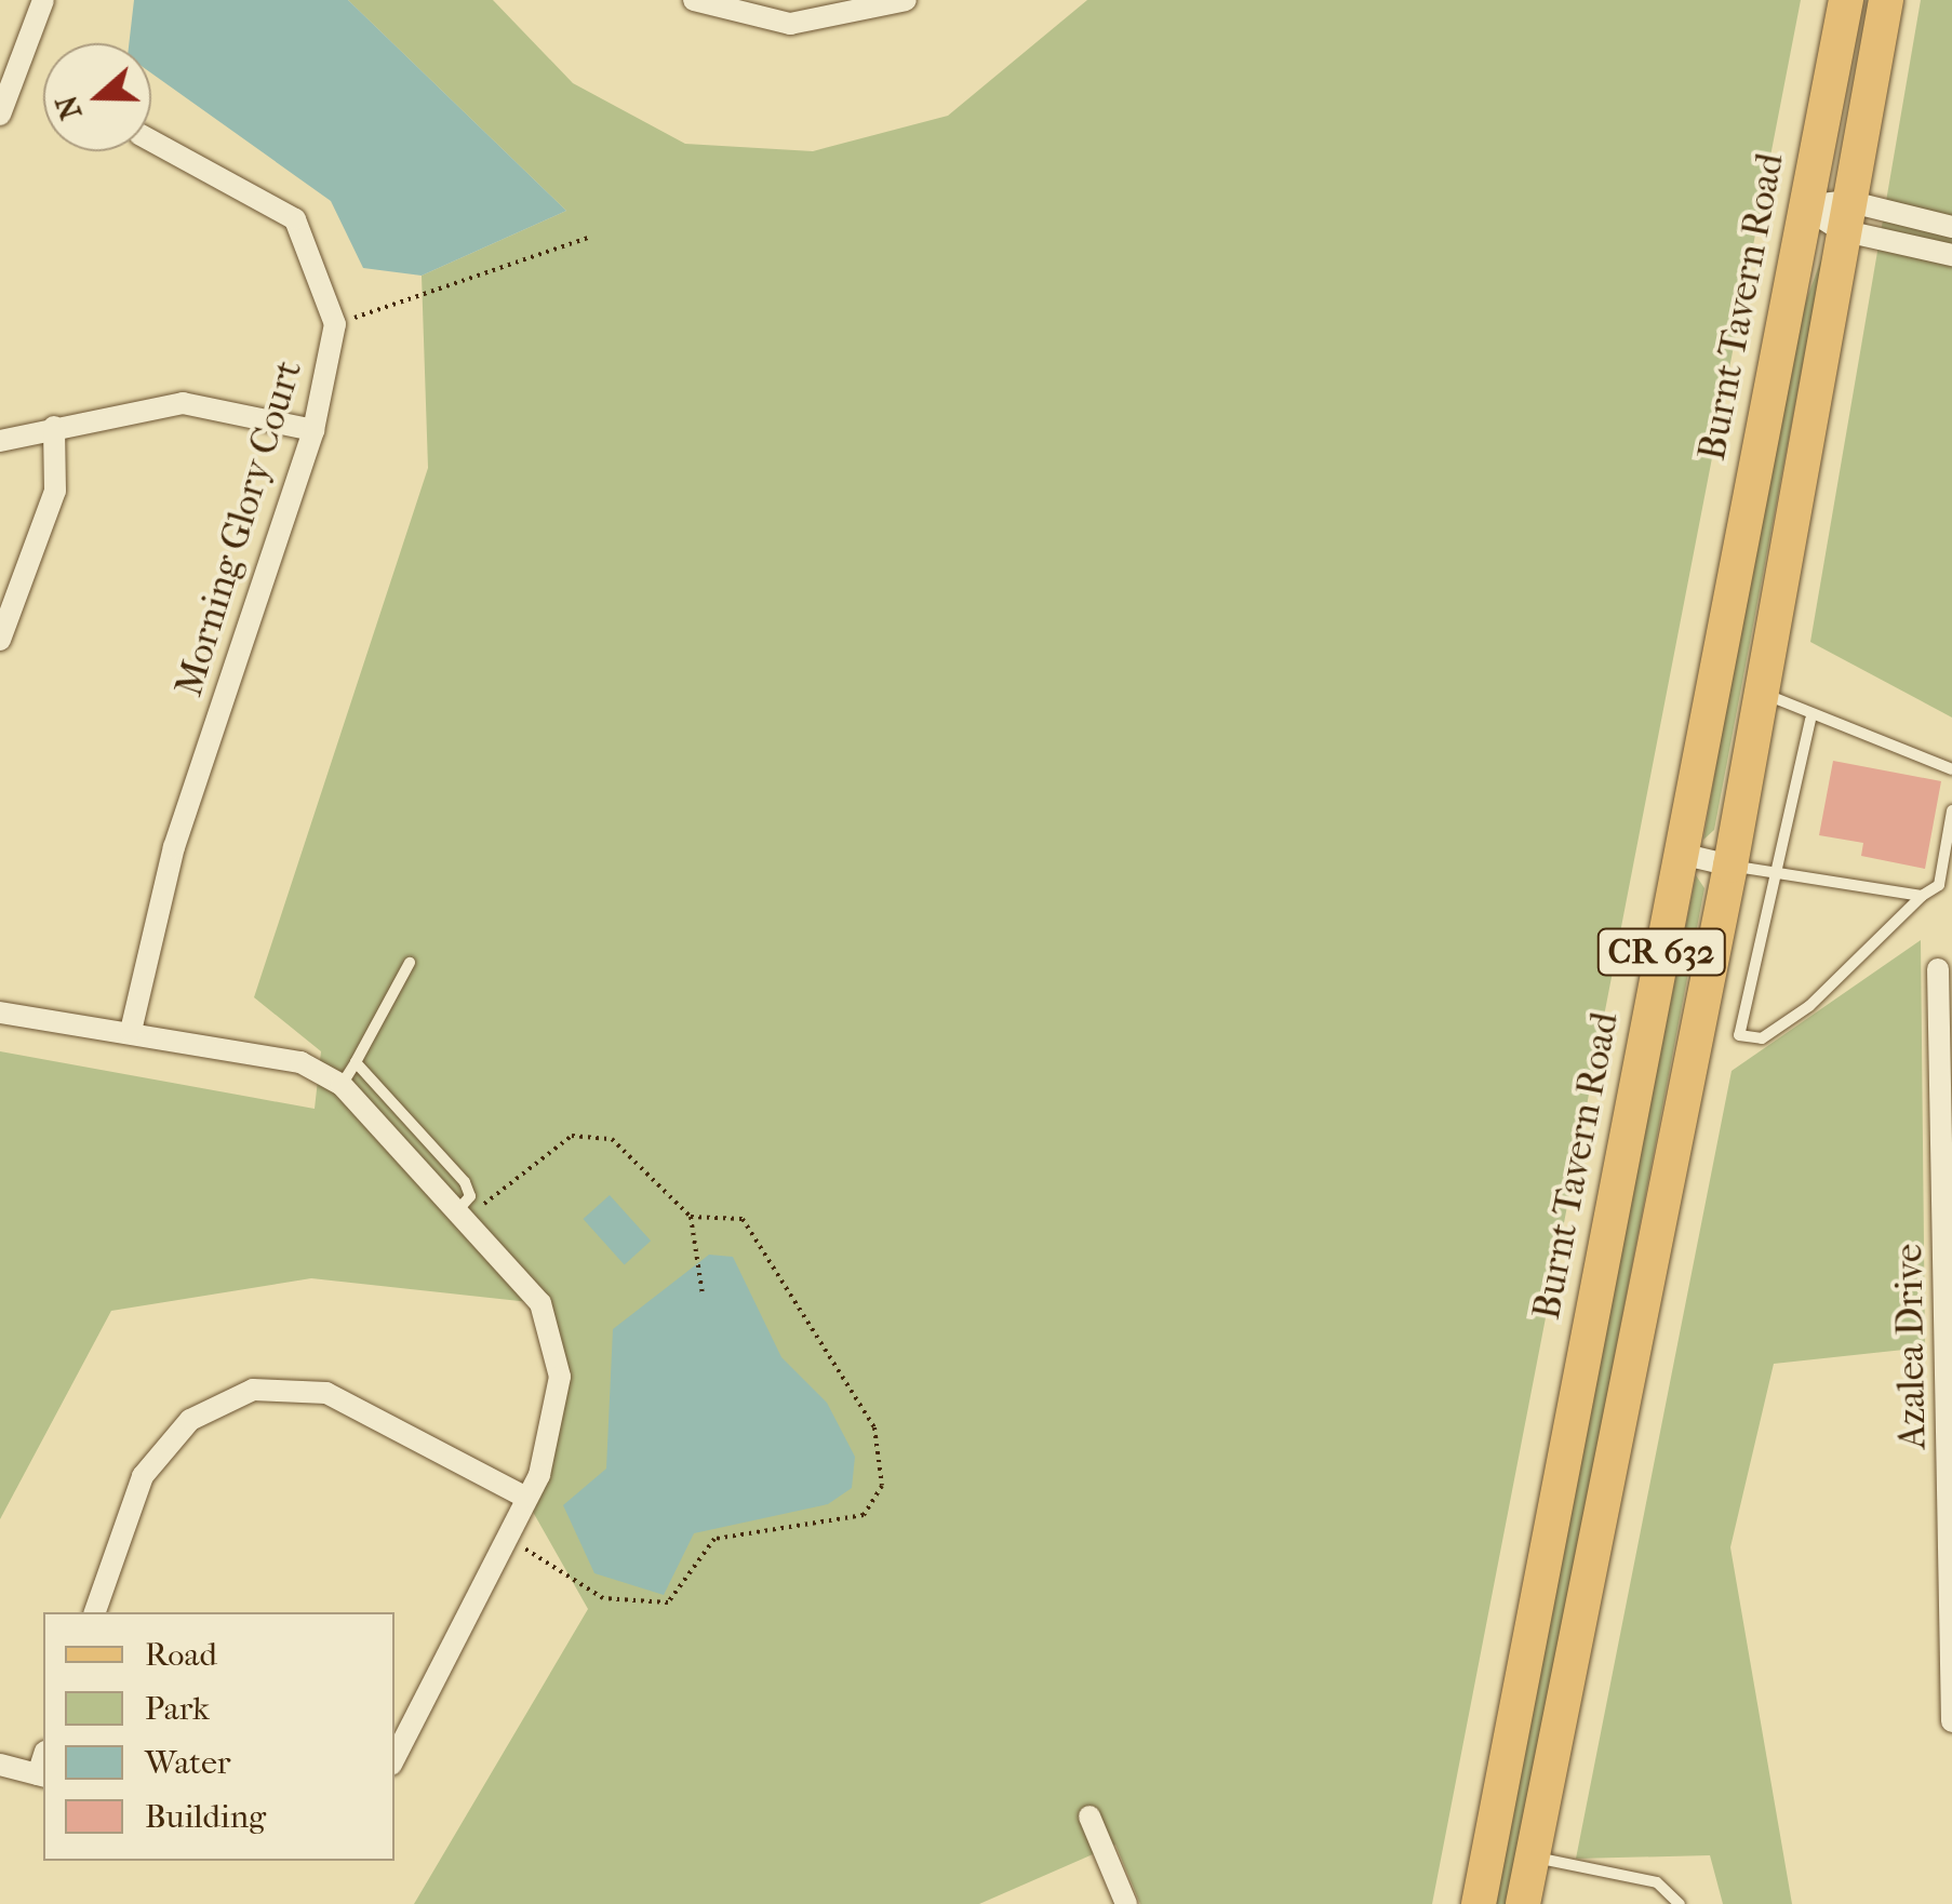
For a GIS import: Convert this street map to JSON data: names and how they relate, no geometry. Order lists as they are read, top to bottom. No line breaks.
{"streets":{"main road":["Burnt Tavern Road","CR 632"],"street":["Morning Glory Court","Azalea Drive"]},"legend":["Road","Park","Water","Building"],"north":"left"}
